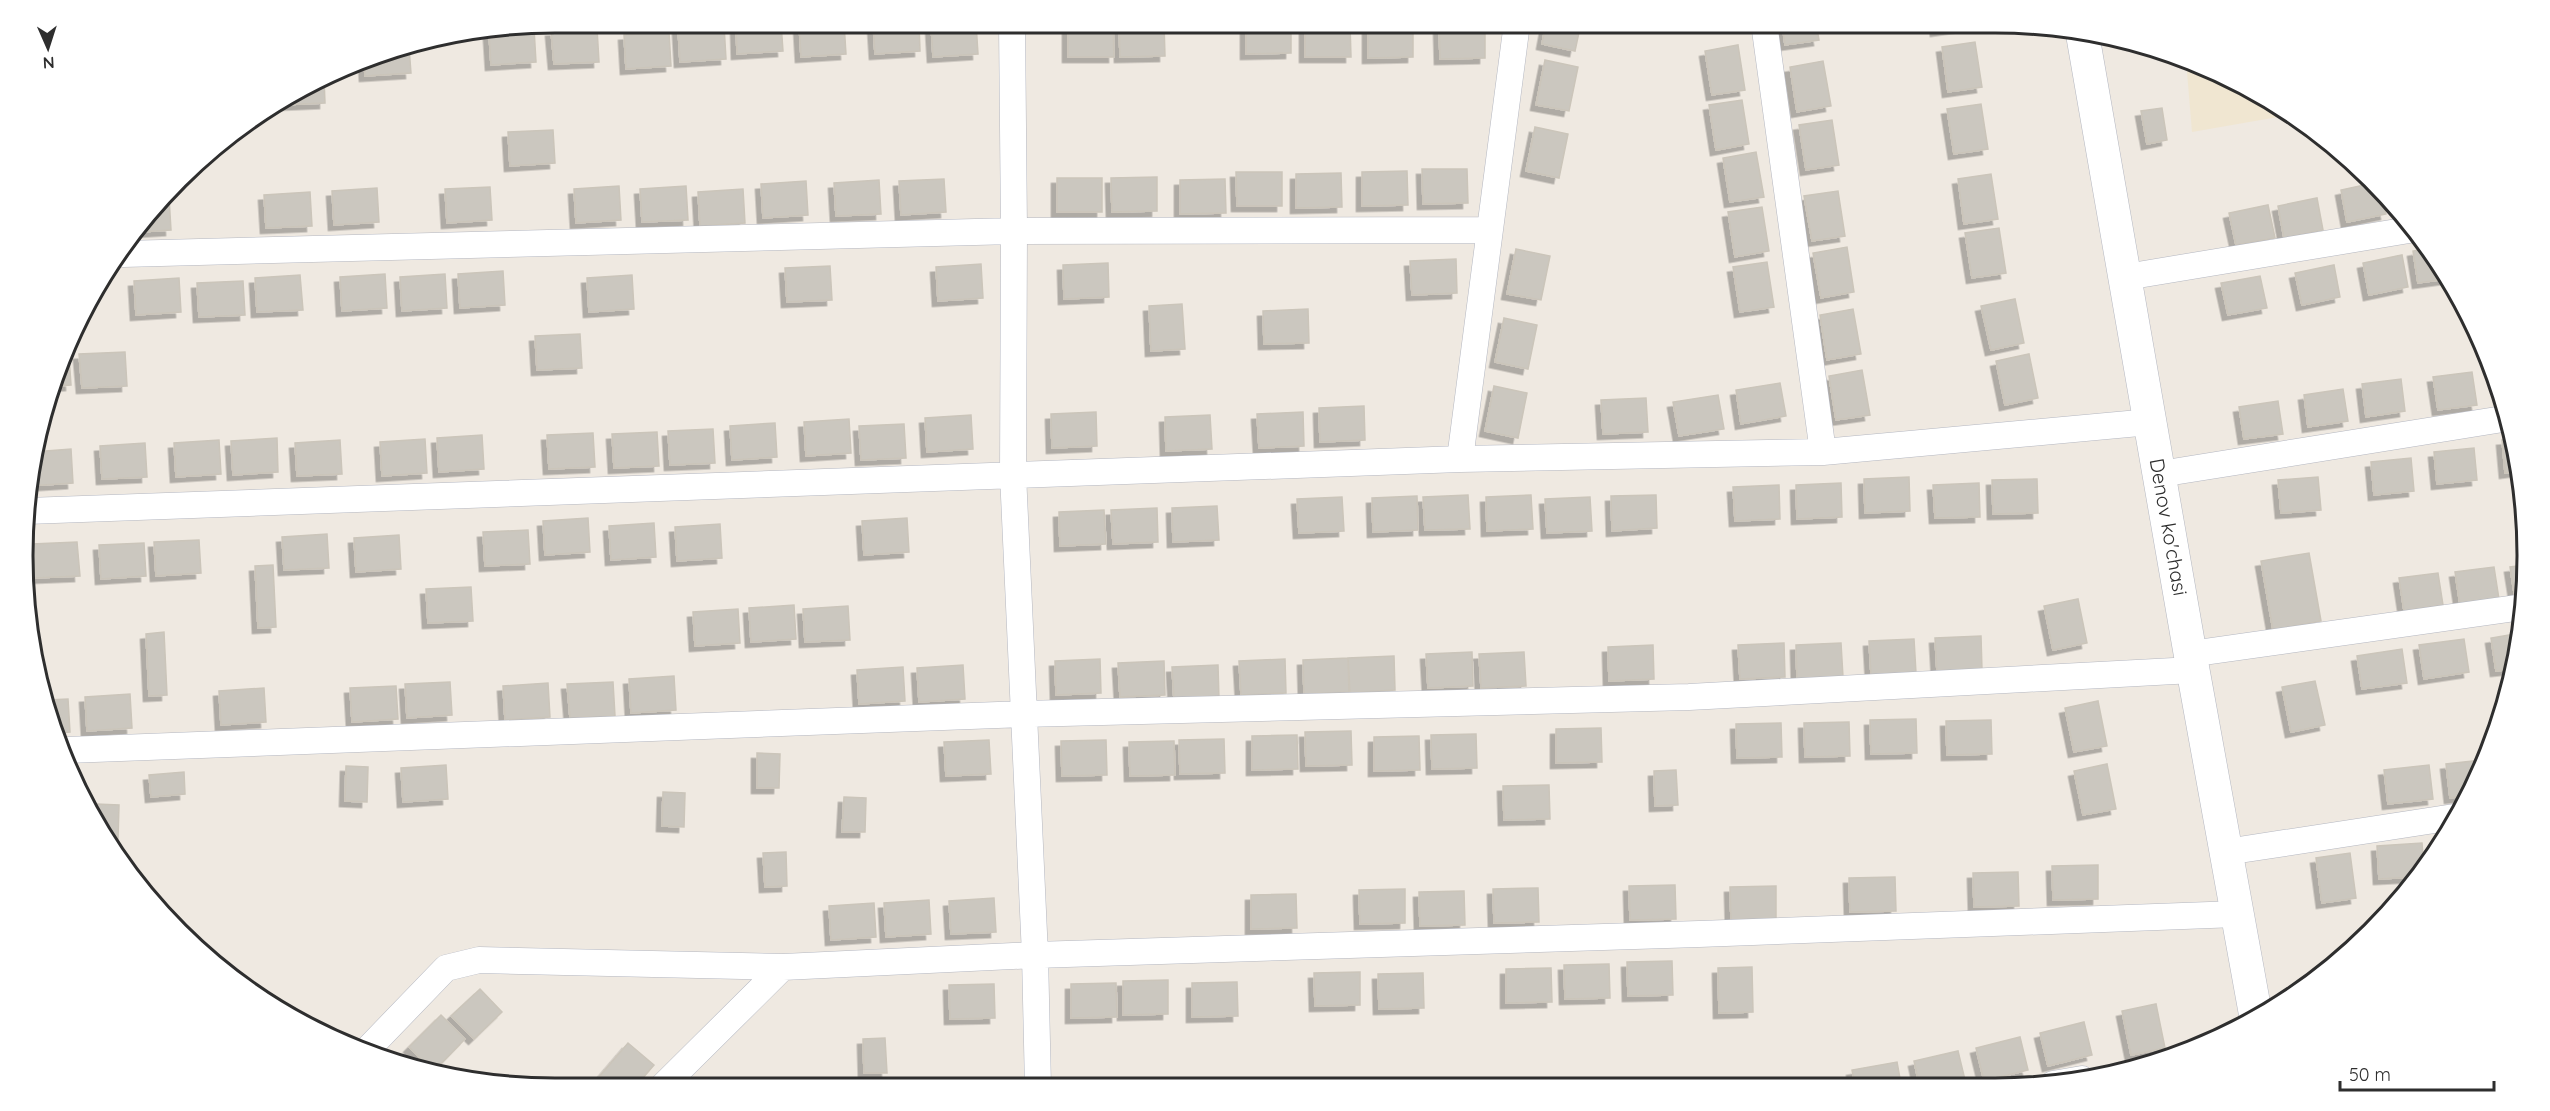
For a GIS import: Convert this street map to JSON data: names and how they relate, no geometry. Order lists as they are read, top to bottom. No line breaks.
{"streets":{"street":["Denov ko'chasi"]},"scale_bar":"50 m","north":"bottom"}
